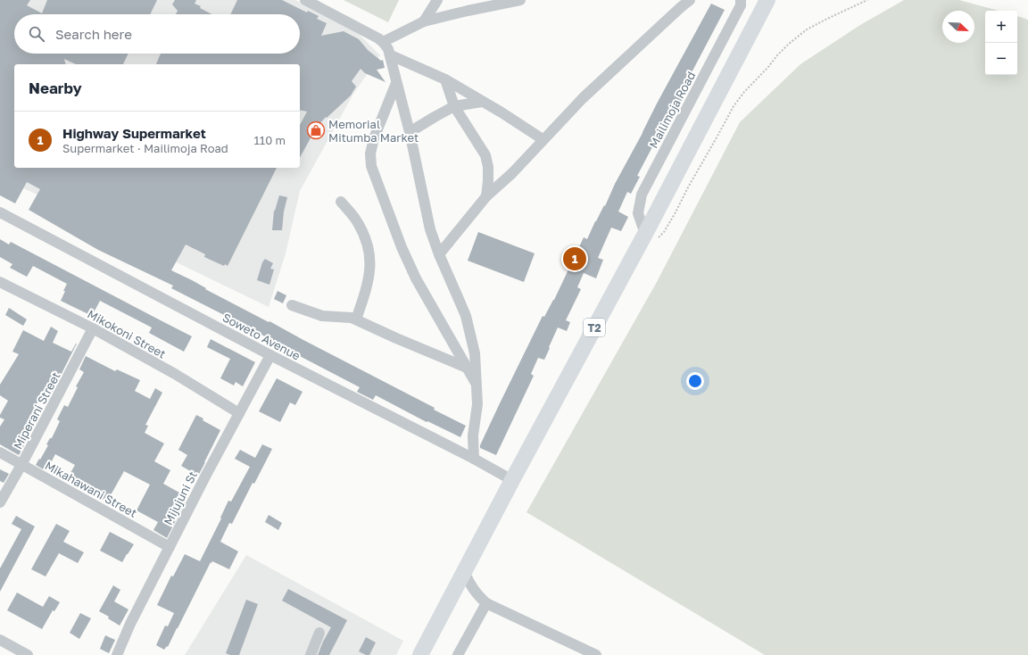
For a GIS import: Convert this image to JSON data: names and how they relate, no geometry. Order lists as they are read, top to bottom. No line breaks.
{"streets":{"highway":["T2"],"street":["Mailimoja Road","Mikokoni Street","Soweto Avenue","Miperani Street","Mikahawani Street","Mijujuni St"]},"crossings":[["Mailimoja Road","T2"],["T2","Soweto Avenue"],["Mikokoni Street","Miperani Street"],["Mikokoni Street","Mijujuni St"],["Soweto Avenue","Mijujuni St"],["Miperani Street","Mikahawani Street"],["Mikahawani Street","Mijujuni St"]],"places":{"shop":["Memorial Mitumba Market"]},"north":"bottom right","page":{"map_buttons":["+","−"],"search":"Search here","heading":"Nearby","list":[{"mark":"1","name":"Highway Supermarket","note":"Supermarket · Mailimoja Road","value":"110 m"}],"pins":"1"}}
